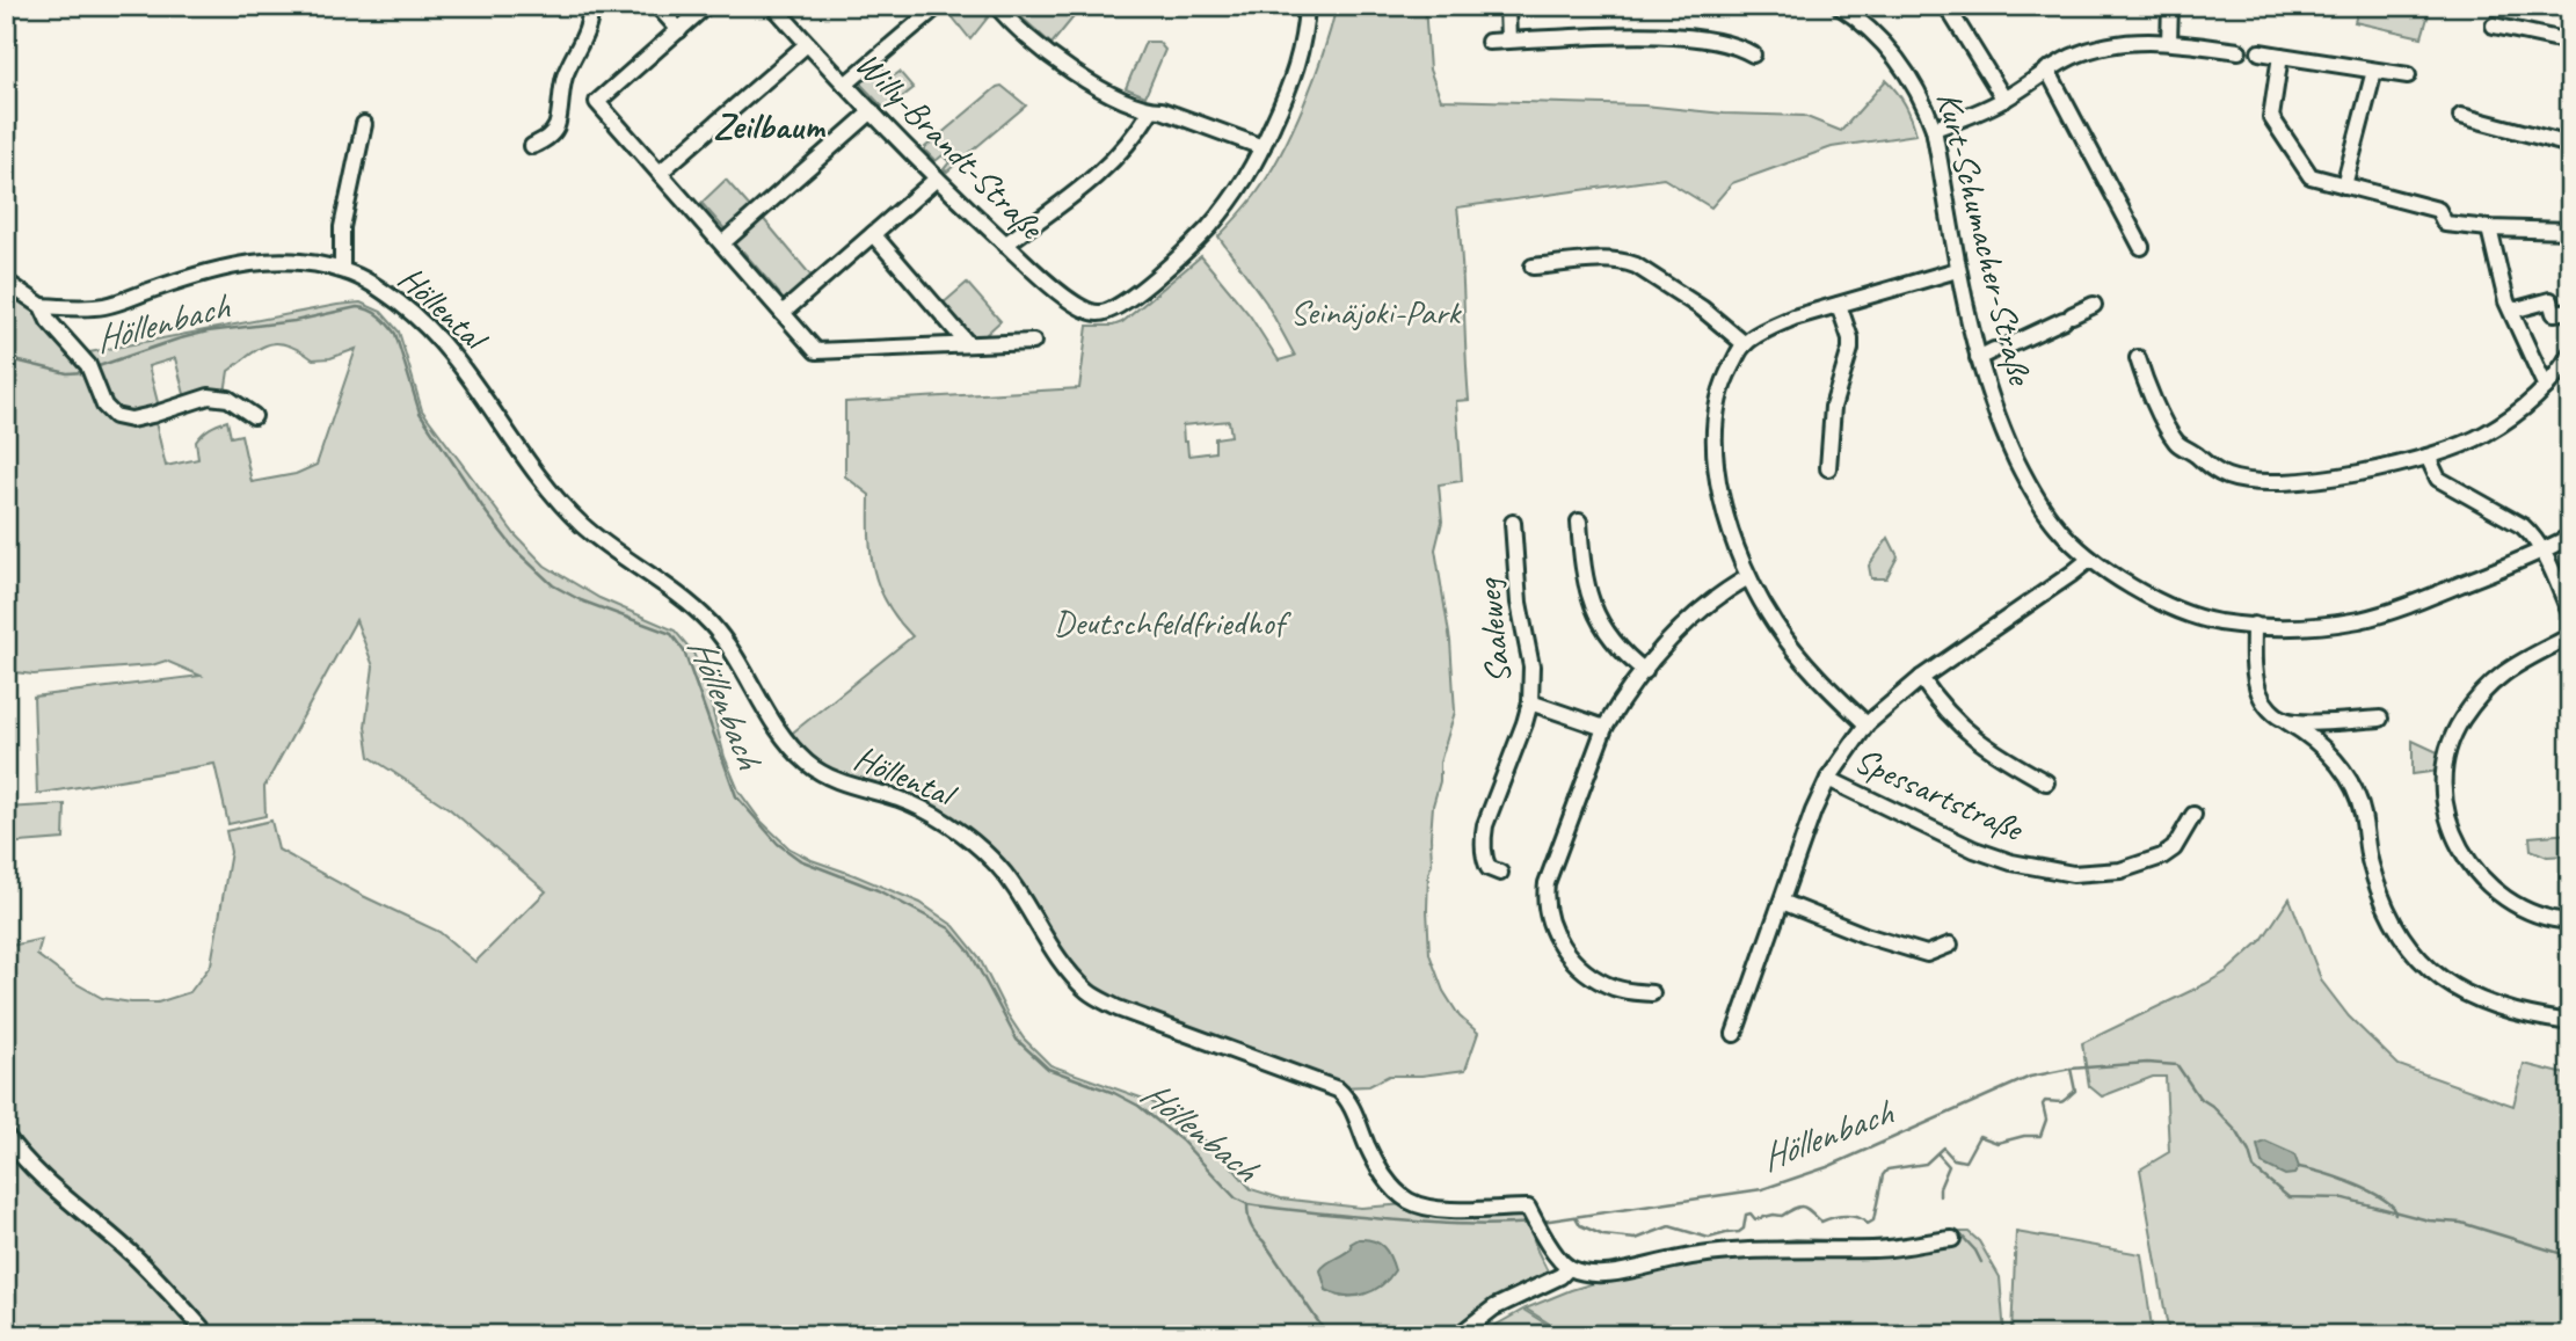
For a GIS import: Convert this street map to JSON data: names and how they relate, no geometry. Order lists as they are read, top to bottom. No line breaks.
{"streets":{"street":["Willy-Brandt-Straße","Kurt-Schumacher-Straße","Höllental","Saaleweg","Spessartstraße"]},"districts":["Zeilbaum"],"water":["Höllenbach"],"parks":["Seinäjoki-Park","Deutschfeldfriedhof"]}
